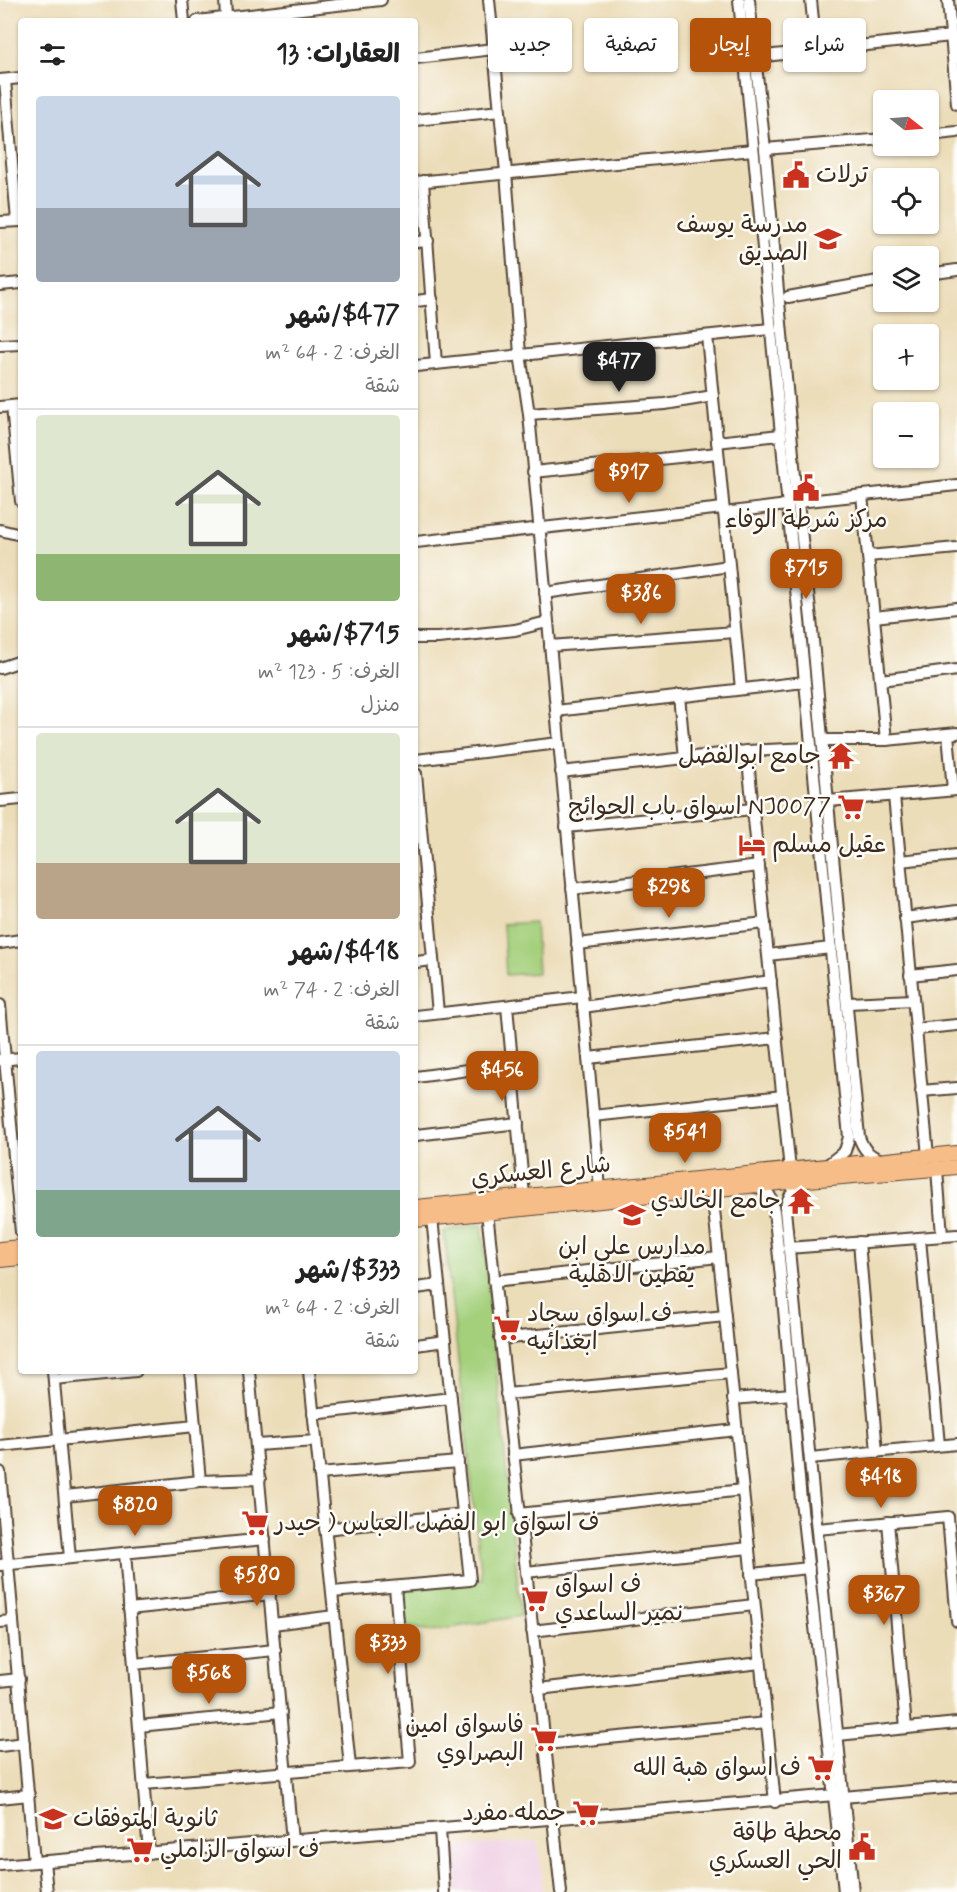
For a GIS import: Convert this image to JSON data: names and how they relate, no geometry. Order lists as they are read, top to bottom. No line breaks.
{"streets":{"main road":["شارع العسكري"]},"places":{"public building":["ترلات","مركز شرطة الوفاء","محطة طاقة الحي العسكري"],"school or university":["مدرسة يوسف الصديق","مدارس علي ابن يقطين الاهلية","ثانوية المتوفقات"],"temple":["جامع ابوالفضل","جامع الخالدي"],"supermarket":["اسواق باب الحوائج NJ0077","ف اسواق سجاد ابغذائيه","ف اسواق ابو الفضل العباس ( حيدر","ف اسواق نمير الساعدي","فاسواق امين البصراوي","ف اسواق هبة الله","جمله مفرد","ف اسواق الزاملي"],"hotel":["عقيل مسلم"]},"north":"right","page":{"chip":["شراء","إيجار","تصفية","جديد"],"heading":"العقارات: 13","map_buttons":["+","−"],"list":[{"name":"$477/شهر","note":"الغرف: 2 · 64 m² · شقة"},{"name":"$715/شهر","note":"الغرف: 5 · 123 m² · منزل"},{"name":"$418/شهر","note":"الغرف: 2 · 74 m² · شقة"},{"name":"$333/شهر","note":"الغرف: 2 · 64 m² · شقة"}],"price":["$477","$917","$715","$386","$298","$456","$541","$418","$820","$580","$367","$333","$568"]}}
